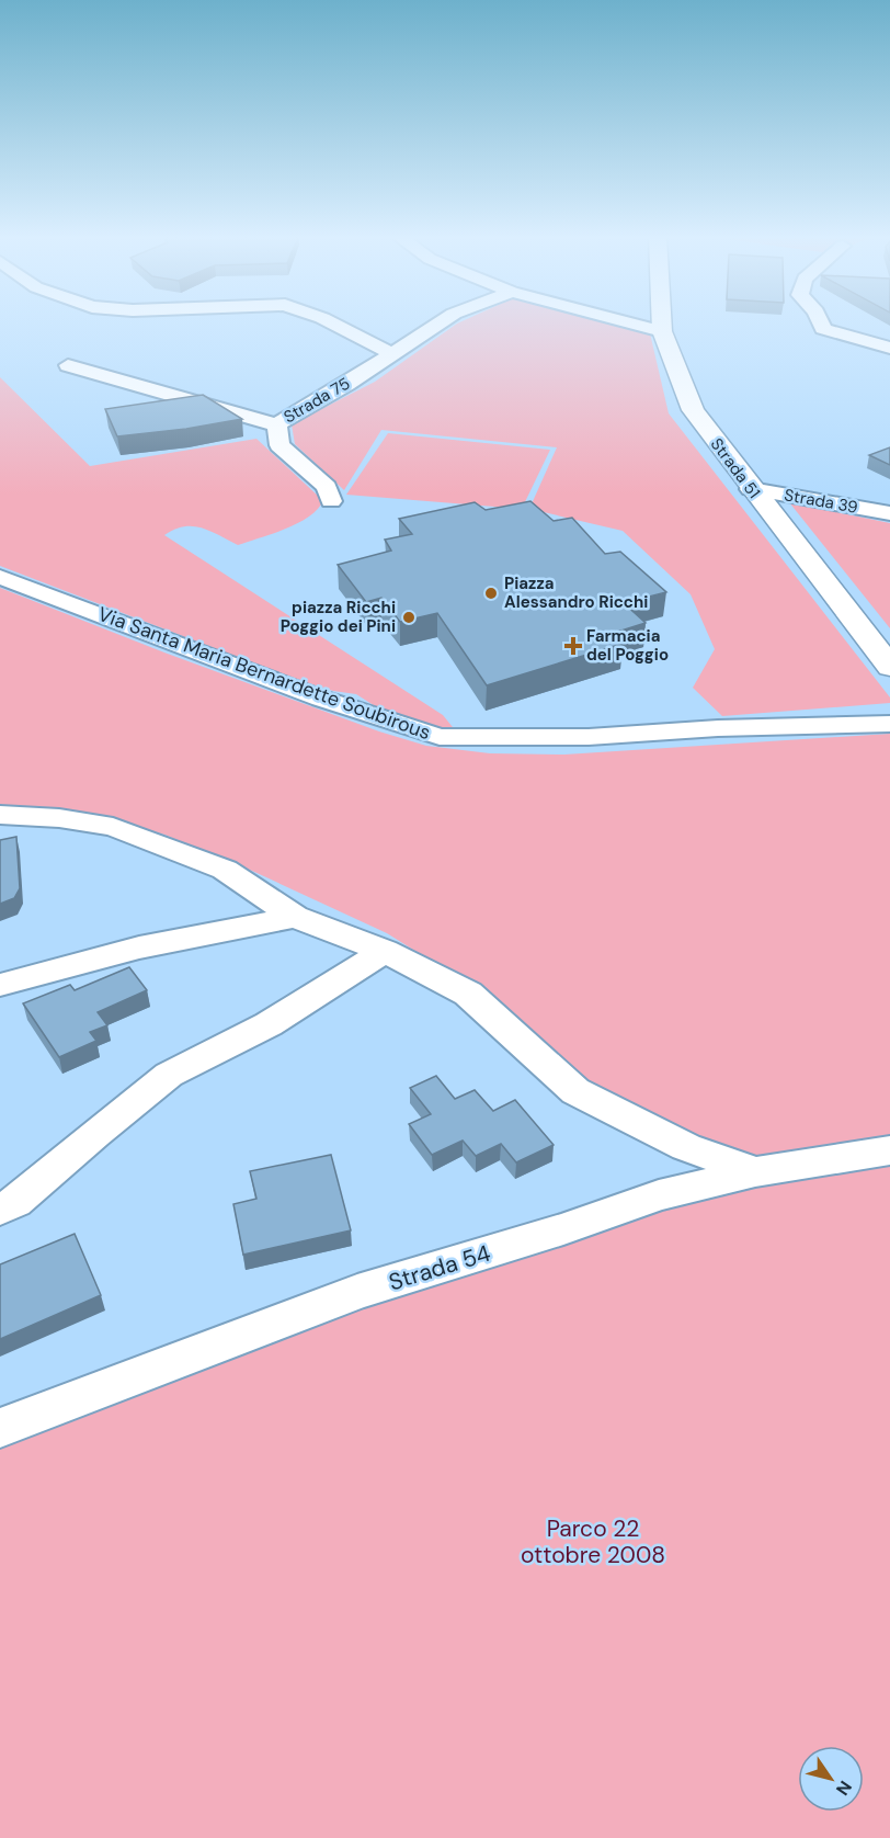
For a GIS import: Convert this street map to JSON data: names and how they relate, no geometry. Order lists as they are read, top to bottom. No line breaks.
{"streets":{"street":["Strada 75","Strada 51","Strada 39","Via Santa Maria Bernardette Soubirous","Strada 54"]},"crossings":[["Strada 51","Strada 39"]],"parks":["Parco 22 ottobre 2008"],"places":{"other":["Piazza Alessandro Ricchi","piazza Ricchi Poggio dei Pini"],"health":["Farmacia del Poggio"]},"north":"bottom right"}
